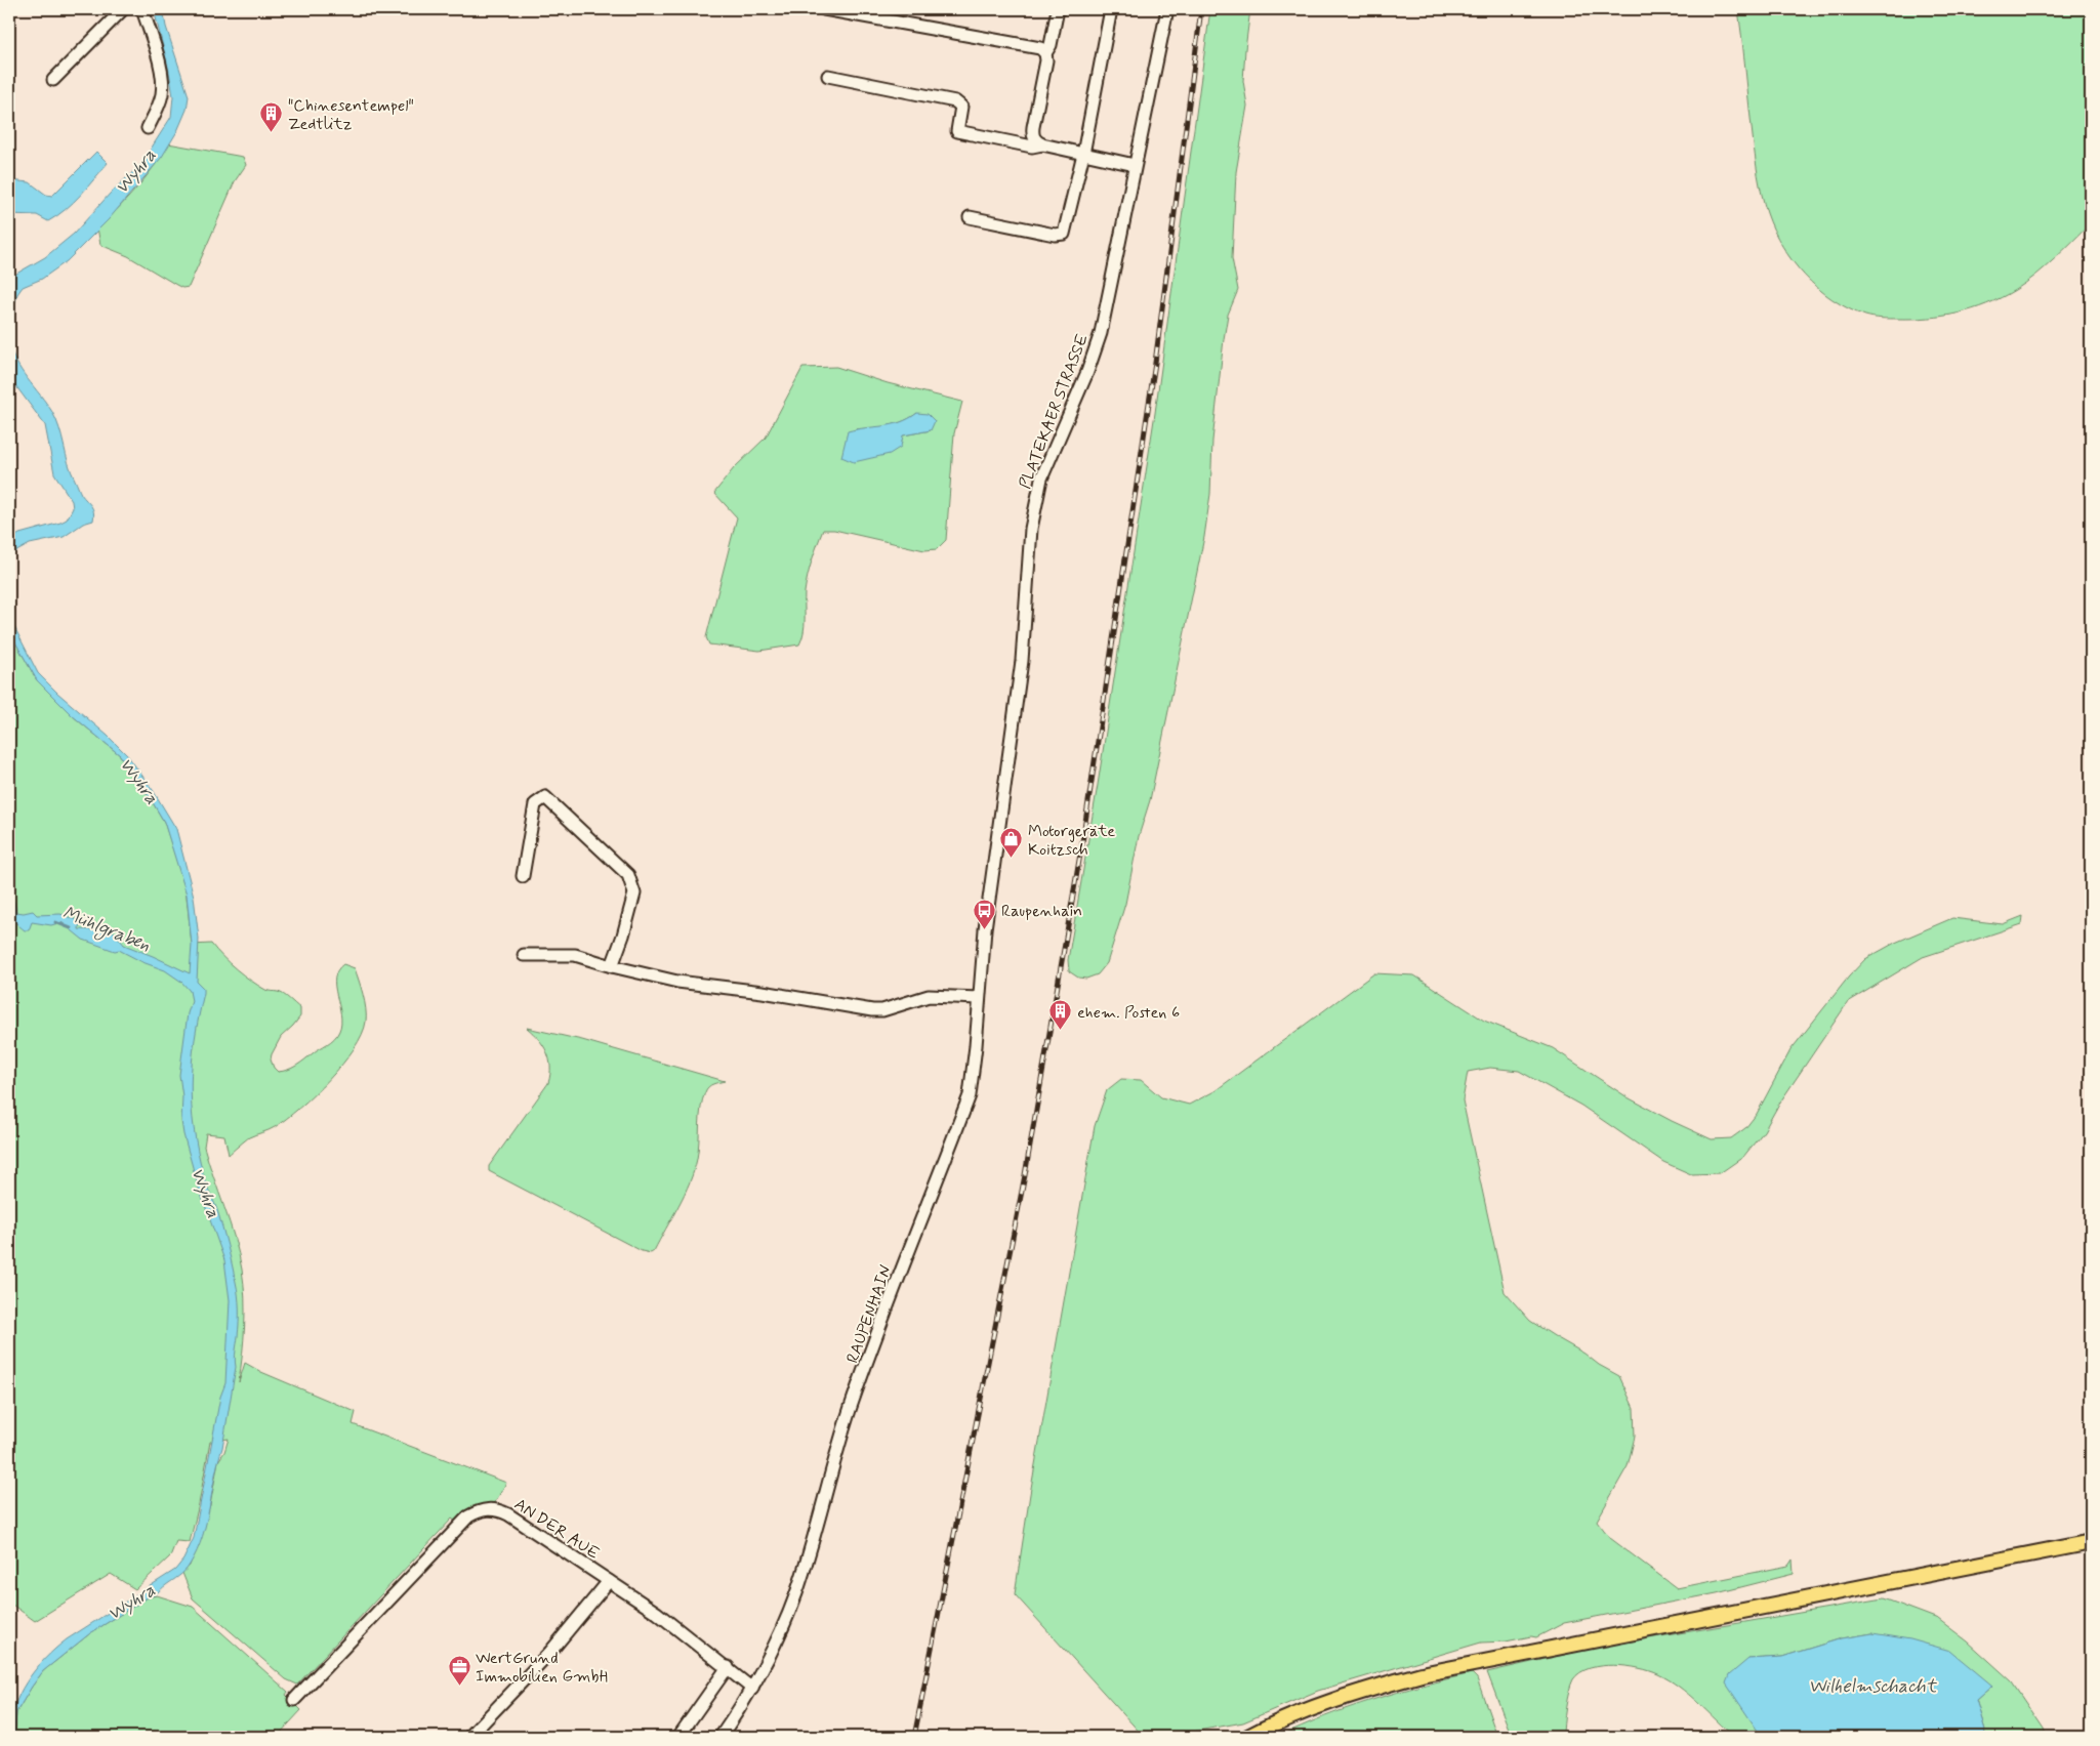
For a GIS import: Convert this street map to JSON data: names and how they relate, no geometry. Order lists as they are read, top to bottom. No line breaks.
{"streets":{"street":["PLATEKAER STRASSE","RAUPENHAIN","AN DER AUE"]},"crossings":[["PLATEKAER STRASSE","RAUPENHAIN"],["RAUPENHAIN","AN DER AUE"]],"water":["Wyhra","Mühlgraben","Wilhelmschacht"],"places":{"building":["\"Chinesentempel\" Zedtlitz","ehem. Posten 6"],"shop":["Motorgeräte Koitzsch"],"bus stop":["Raupenhain"],"office":["WertGrund Immobilien GmbH"]}}
